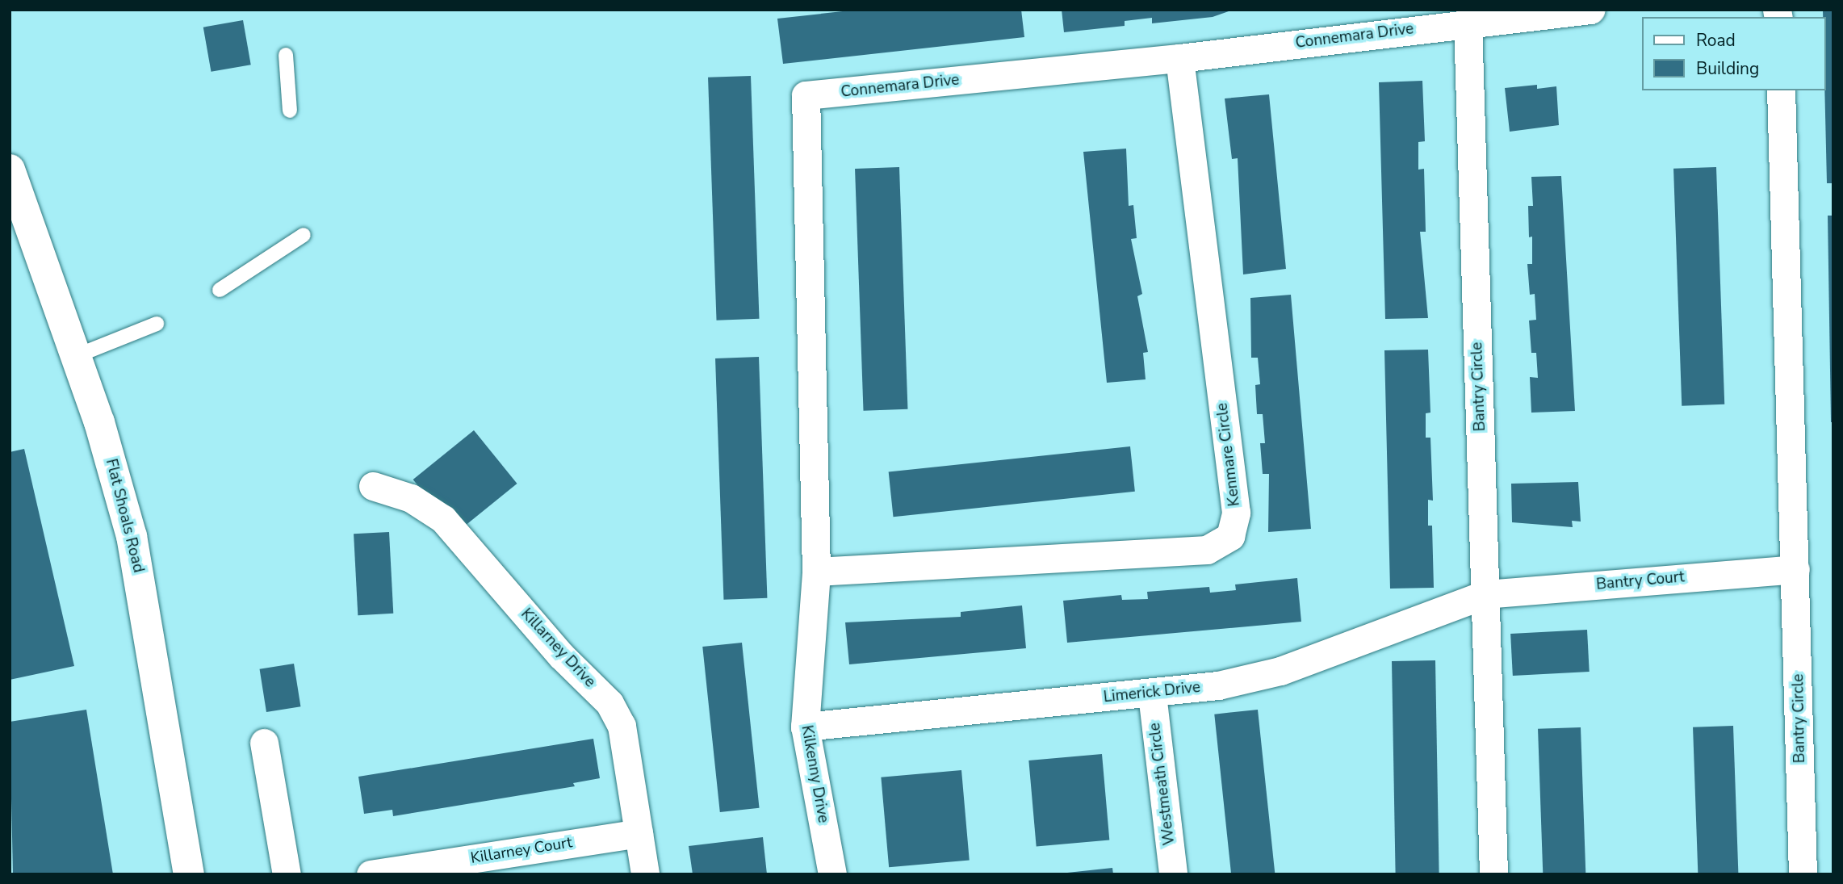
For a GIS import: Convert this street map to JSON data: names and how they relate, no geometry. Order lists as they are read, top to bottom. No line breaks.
{"streets":{"street":["Connemara Drive","Bantry Circle","Kenmare Circle","Flat Shoals Road","Bantry Court","Killarney Drive","Limerick Drive","Kilkenny Drive","Westmeath Circle","Killarney Court"]},"crossings":[["Connemara Drive","Bantry Circle"],["Connemara Drive","Kenmare Circle"],["Connemara Drive","Kilkenny Drive"],["Bantry Circle","Bantry Court"],["Bantry Circle","Limerick Drive"],["Kenmare Circle","Kilkenny Drive"],["Bantry Court","Limerick Drive"],["Killarney Drive","Killarney Court"],["Limerick Drive","Kilkenny Drive"],["Limerick Drive","Westmeath Circle"]],"legend":["Road","Building"]}
